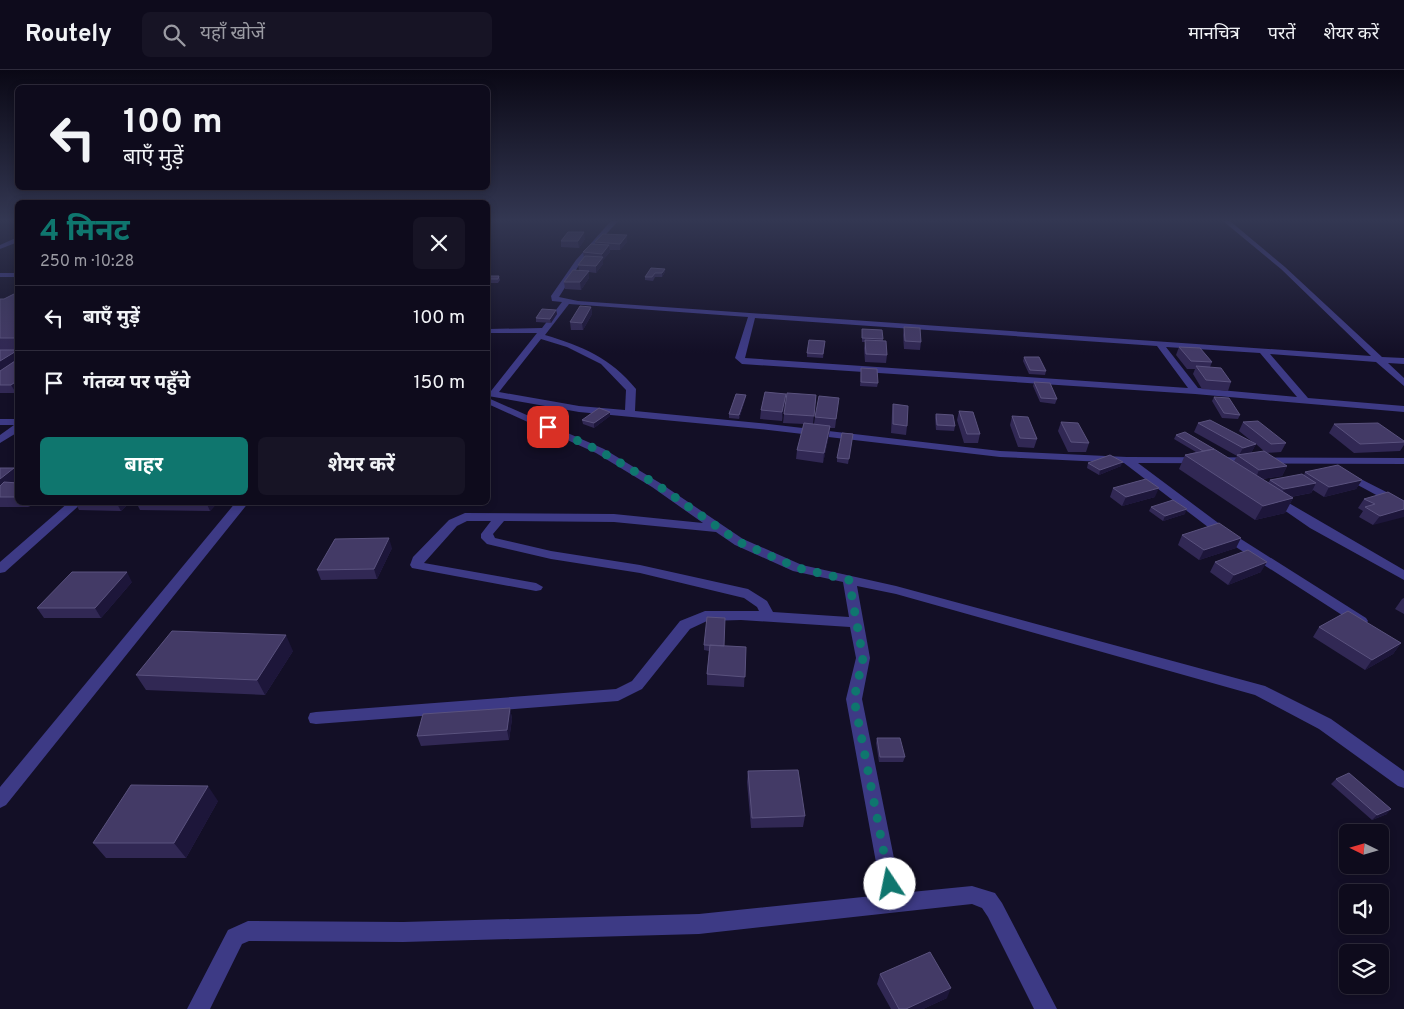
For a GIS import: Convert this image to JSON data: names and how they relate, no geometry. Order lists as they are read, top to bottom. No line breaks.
{"north":"left","page":{"header":"Routely","search":"यहाँ खोजें","nav":["मानचित्र","परतें","शेयर करें"],"turn":["100 m","बाएँ मुड़ें"],"heading":["4 मिनट","250 m · 10:28"],"list":[{"name":"बाएँ मुड़ें","value":"100 m"},{"name":"गंतव्य पर पहुँचे","value":"150 m"}],"buttons":["बाहर","शेयर करें"]}}
